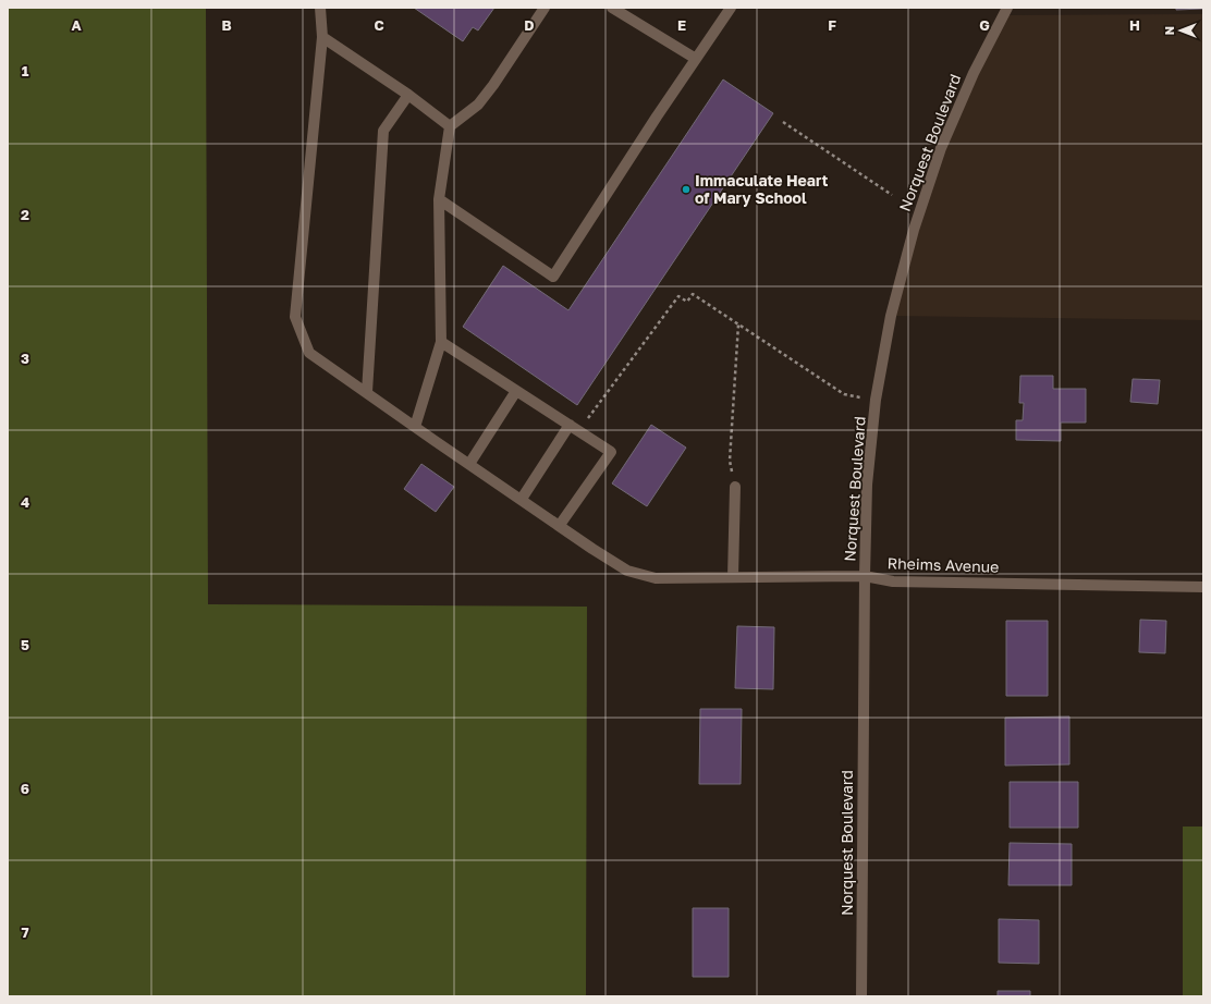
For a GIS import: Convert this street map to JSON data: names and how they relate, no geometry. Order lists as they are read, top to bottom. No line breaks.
{"streets":{"street":["Norquest Boulevard","Rheims Avenue"]},"crossings":[["Norquest Boulevard","Rheims Avenue"]],"places":["Immaculate Heart of Mary School"],"north":"left","grid":{"columns":["A","B","C","D","E","F","G","H"],"rows":["1","2","3","4","5","6","7"]}}
